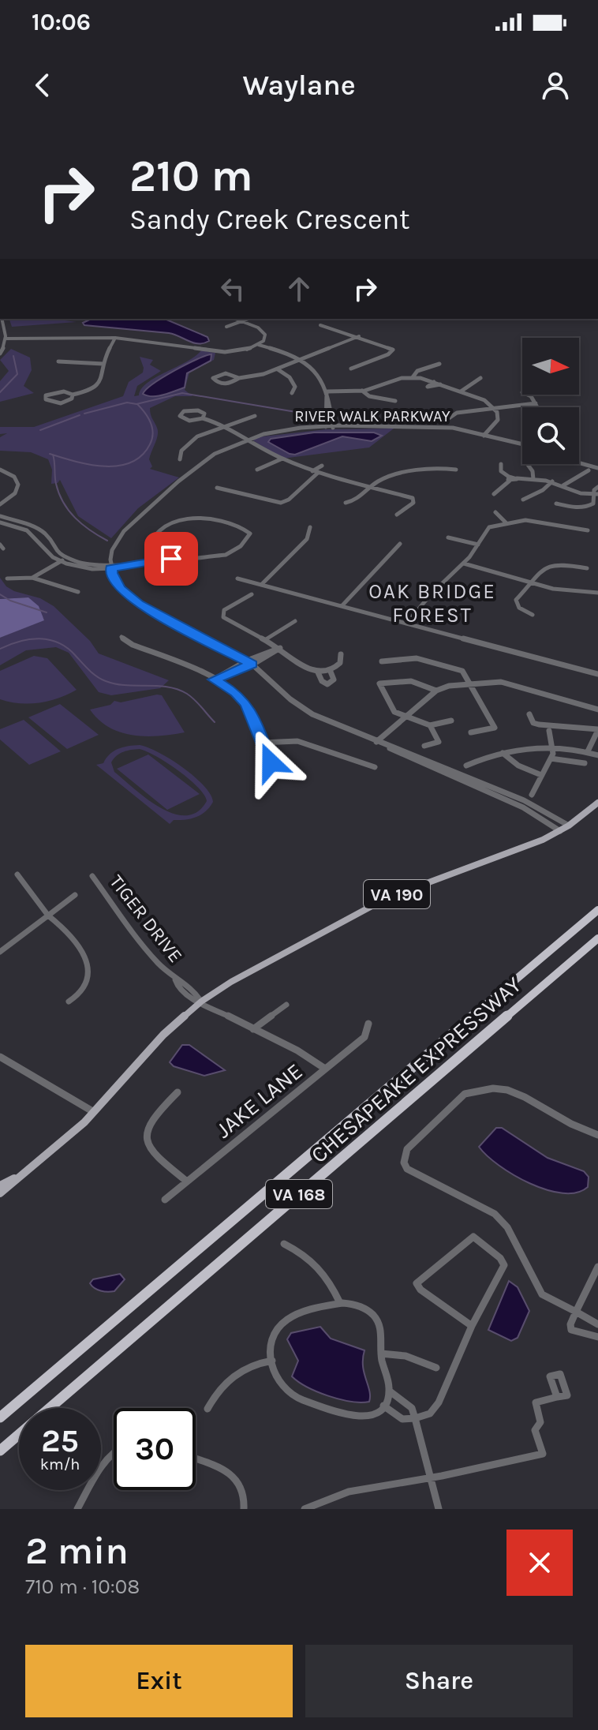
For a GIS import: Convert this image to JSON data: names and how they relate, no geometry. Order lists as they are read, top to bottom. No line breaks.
{"streets":{"highway":["CHESAPEAKE EXPRESSWAY","VA 168"],"main road":["VA 190"],"street":["RIVER WALK PARKWAY","TIGER DRIVE","JAKE LANE"]},"crossings":[["VA 190","TIGER DRIVE"],["TIGER DRIVE","JAKE LANE"]],"districts":["OAK BRIDGE FOREST"],"north":"right","page":{"status":"10:06","header":"Waylane","turn":["210 m","Sandy Creek Crescent"],"speed":"25 km/h","limit":"30","heading":["2 min","710 m · 10:08"],"buttons":["Exit","Share"]}}
